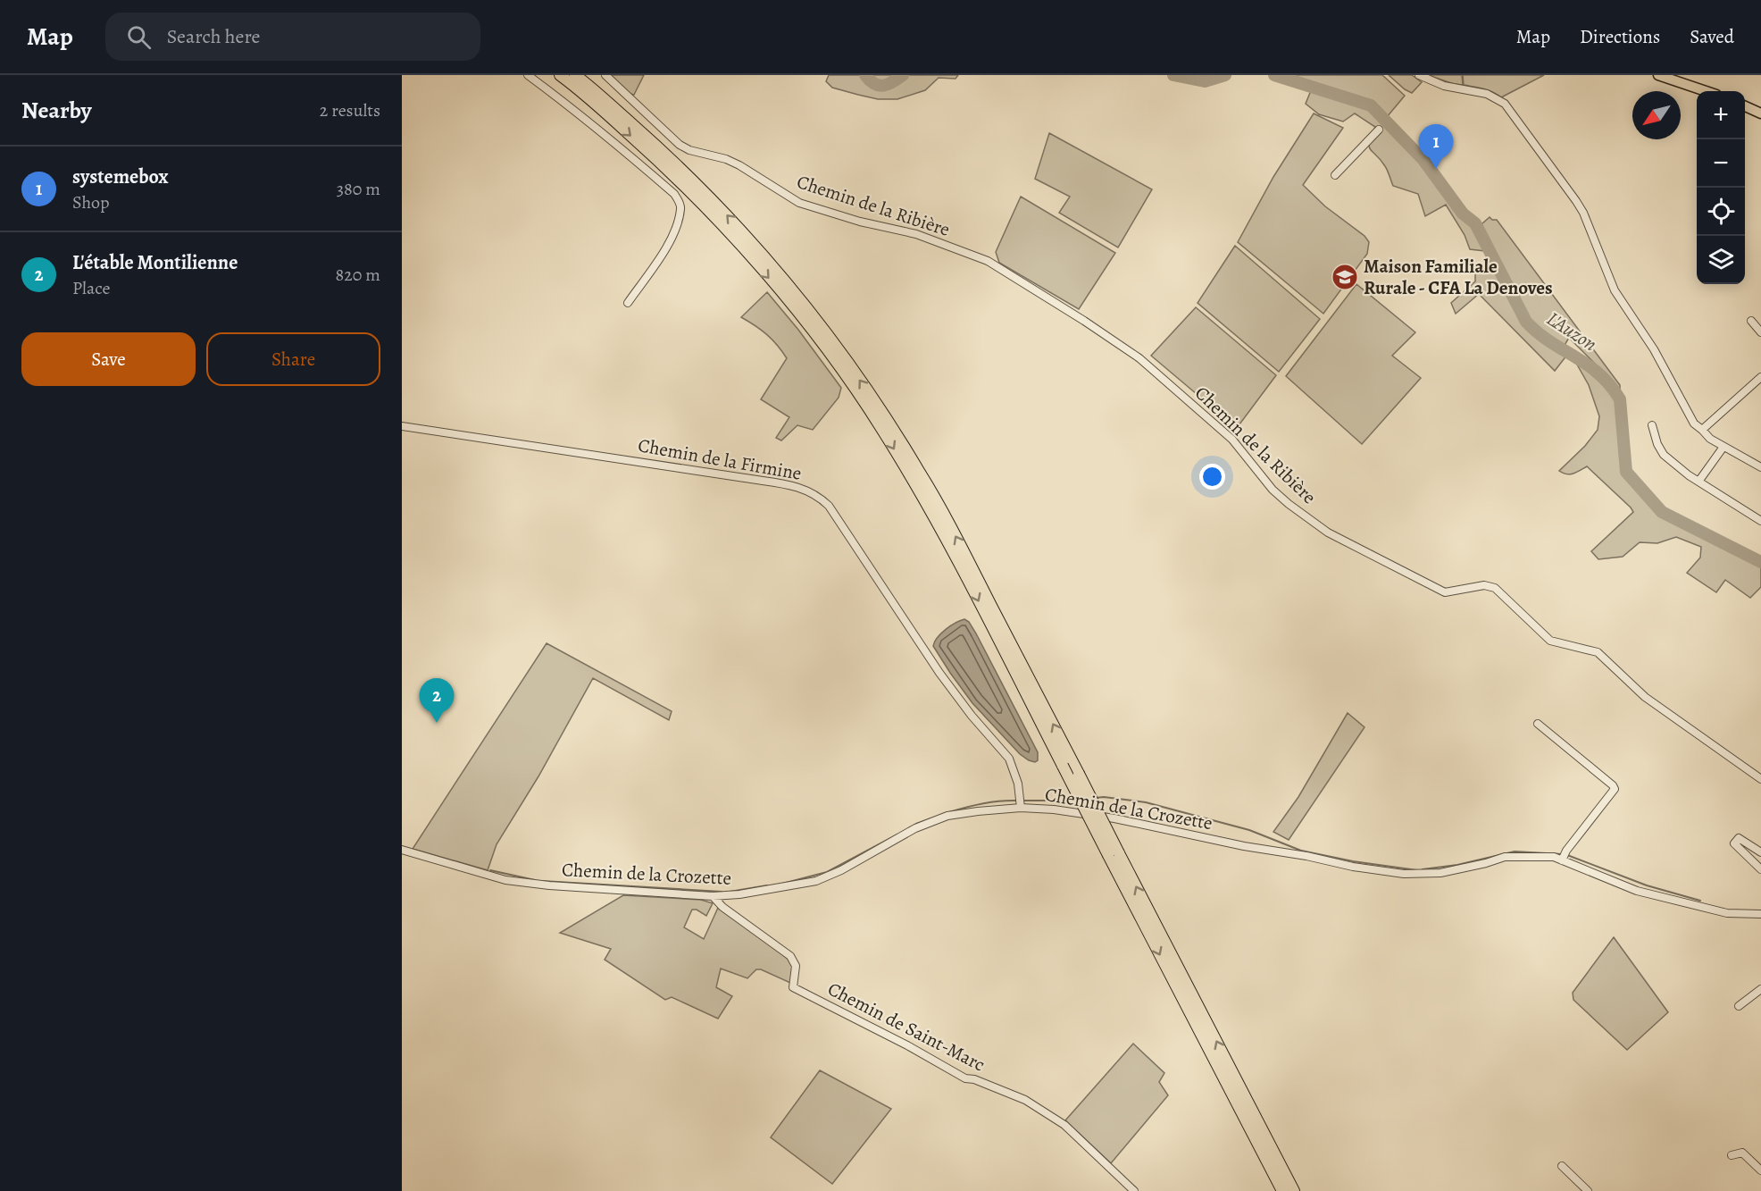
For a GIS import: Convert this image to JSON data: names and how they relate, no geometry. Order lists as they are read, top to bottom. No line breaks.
{"streets":{"street":["Chemin de la Ribière","Chemin de la Firmine","Chemin de la Crozette","Chemin de Saint-Marc"]},"crossings":[["Chemin de la Firmine","Chemin de la Crozette"],["Chemin de la Crozette","Chemin de Saint-Marc"]],"water":["L'Auzon"],"places":{"school or university":["Maison Familiale Rurale - CFA La Denoves"]},"north":"bottom left","page":{"header":"Map","search":"Search here","nav":["Map","Directions","Saved"],"heading":["Nearby","2 results"],"map_buttons":["+","−"],"pins":["1","2"],"list":[{"mark":"1","name":"systemebox","note":"Shop","value":"380 m"},{"mark":"2","name":"L'étable Montilienne","note":"Place","value":"820 m"}],"buttons":["Save","Share"]}}
